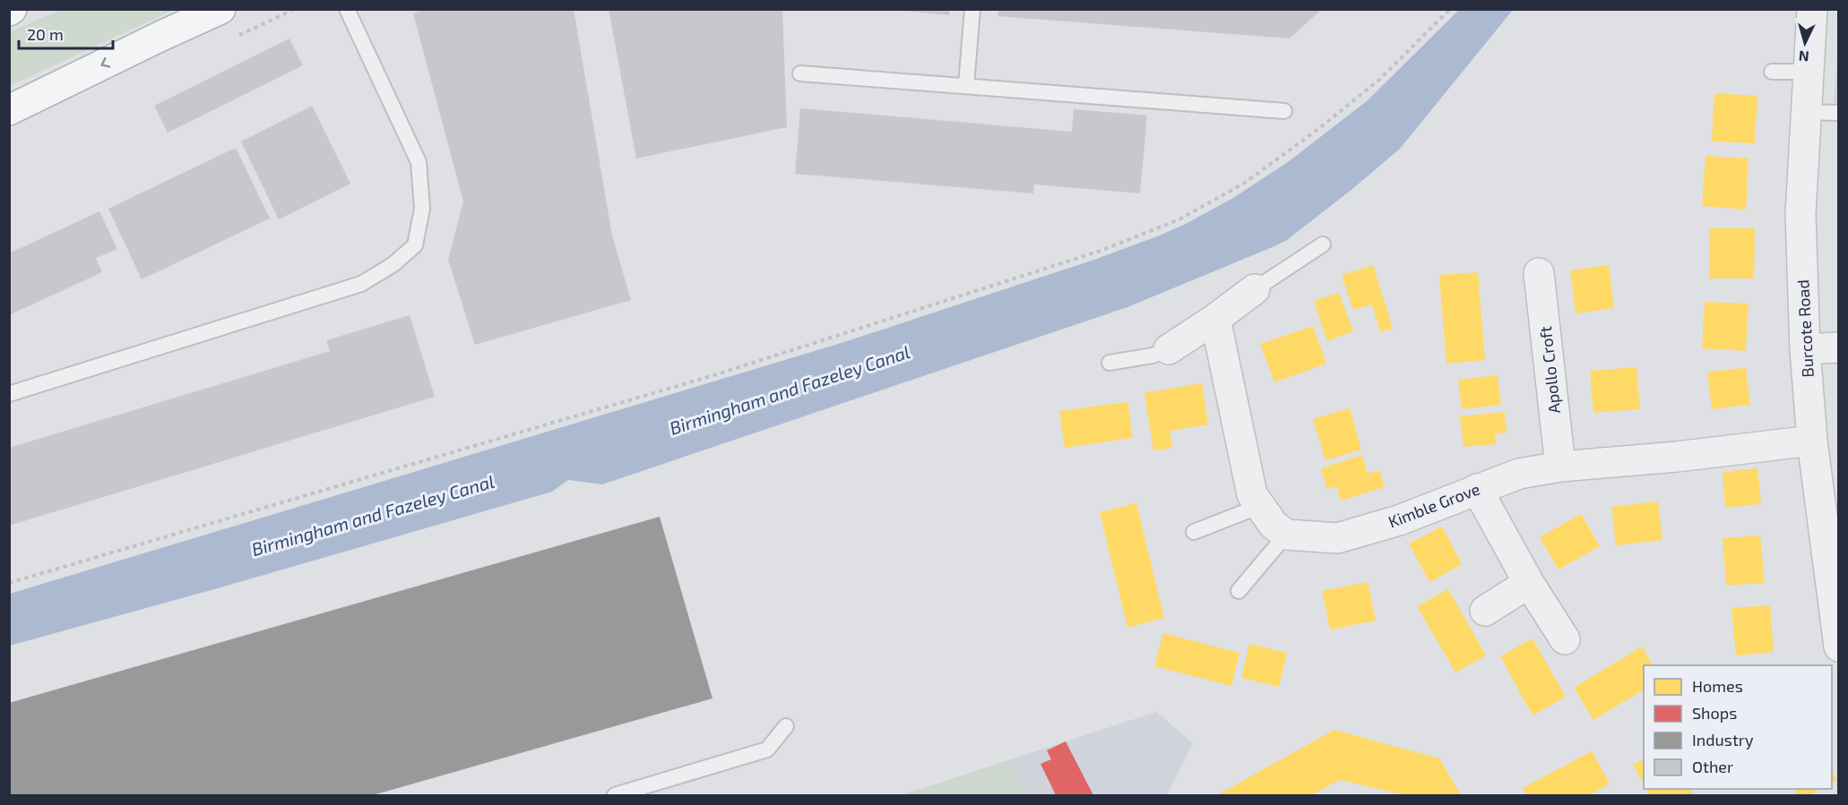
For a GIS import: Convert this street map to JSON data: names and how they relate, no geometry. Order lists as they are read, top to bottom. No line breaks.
{"streets":{"street":["Burcote Road","Apollo Croft","Kimble Grove"]},"crossings":[["Burcote Road","Kimble Grove"],["Apollo Croft","Kimble Grove"]],"water":["Birmingham and Fazeley Canal"],"legend":["Homes","Shops","Industry","Other"],"scale_bar":"20 m","north":"bottom"}
